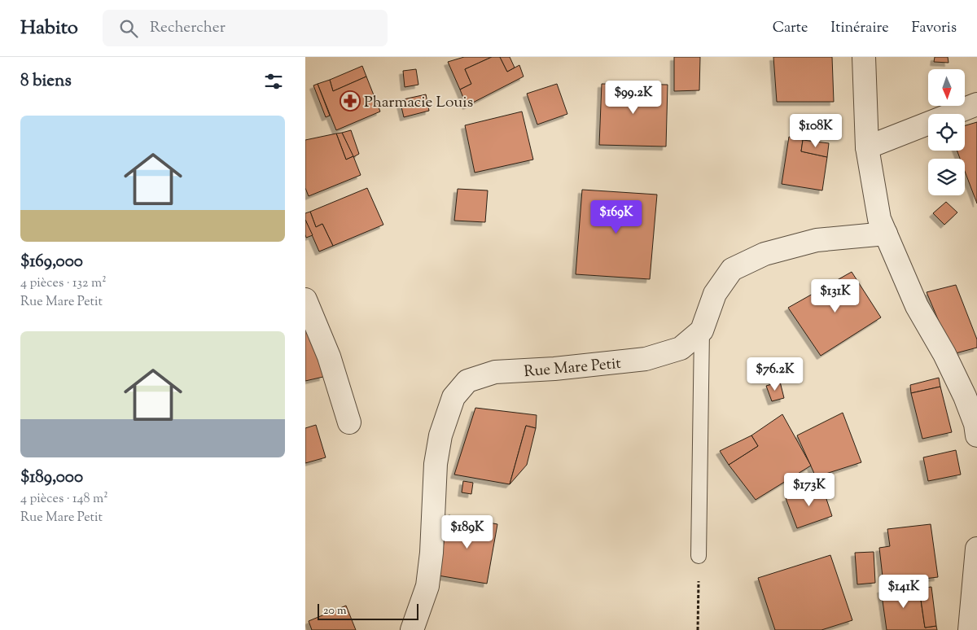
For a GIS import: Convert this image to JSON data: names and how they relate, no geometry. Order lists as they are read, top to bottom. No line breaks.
{"streets":{"street":["Rue Mare Petit"]},"places":{"pharmacy":["Pharmacie Louis"]},"scale_bar":"20 m","north":"bottom","page":{"header":"Habito","search":"Rechercher","nav":["Carte","Itinéraire","Favoris"],"heading":"8 biens","price":["$99.2K","$108K","$169K","$131K","$76.2K","$173K","$189K","$141K"],"list":[{"name":"$169,000","note":"4 pièces · 132 m² · Rue Mare Petit"},{"name":"$189,000","note":"4 pièces · 148 m² · Rue Mare Petit"}],"scale":"20 m"}}
